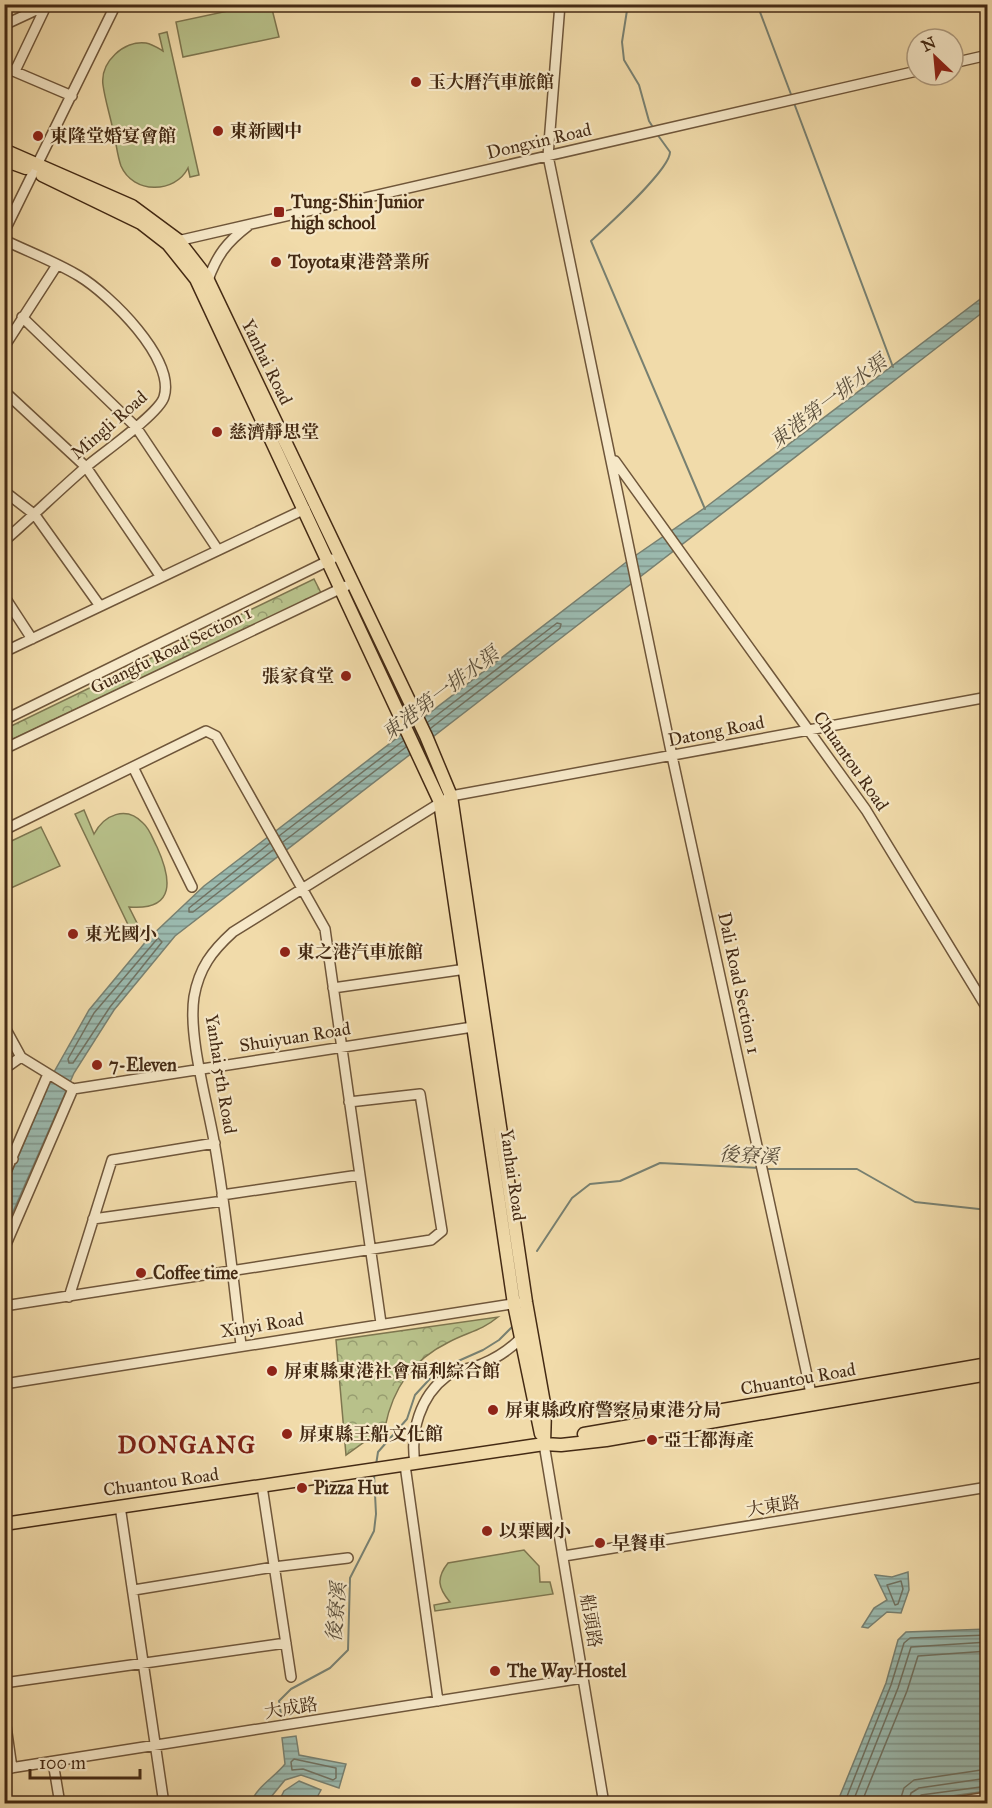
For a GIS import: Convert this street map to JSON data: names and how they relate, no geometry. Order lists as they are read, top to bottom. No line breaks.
{"streets":{"main road":["Yanhai Road","Chuantou Road"],"street":["Dongxin Road","Mingli Road","Guangfu Road Section 1","Datong Road","Dali Road Section 1","Shuiyuan Road","Yanhai 5th Road","Xinyi Road","大東路","船頭路","大成路"]},"crossings":[["Dongxin Road","Yanhai Road"],["Yanhai Road","Guangfu Road Section 1"],["Yanhai Road","Datong Road"],["Yanhai Road","Chuantou Road"],["Yanhai Road","Shuiyuan Road"],["Yanhai Road","Yanhai 5th Road"],["Yanhai Road","Xinyi Road"],["Yanhai Road","船頭路"],["Datong Road","Chuantou Road"],["Datong Road","Dali Road Section 1"],["Datong Road","Yanhai 5th Road"],["Chuantou Road","Dali Road Section 1"],["Chuantou Road","船頭路"],["Shuiyuan Road","Yanhai 5th Road"],["Yanhai 5th Road","Xinyi Road"],["大東路","船頭路"],["船頭路","大成路"]],"districts":["DONGANG"],"water":["東港第一排水渠","後寮溪"],"places":{"other":["玉大曆汽車旅館","東新國中","東隆堂婚宴會館","Toyota東港營業所","慈濟靜思堂","張家食堂","東光國小","東之港汽車旅館","7-Eleven","Coffee time","屏東縣東港社會福利綜合館","屏東縣政府警察局東港分局","屏東縣王船文化館","亞士都海產","Pizza Hut","以栗國小","早餐車","The Way Hostel"],"transit":["Tung-Shin Junior high school"]},"scale_bar":"100 m","north":"top left"}
